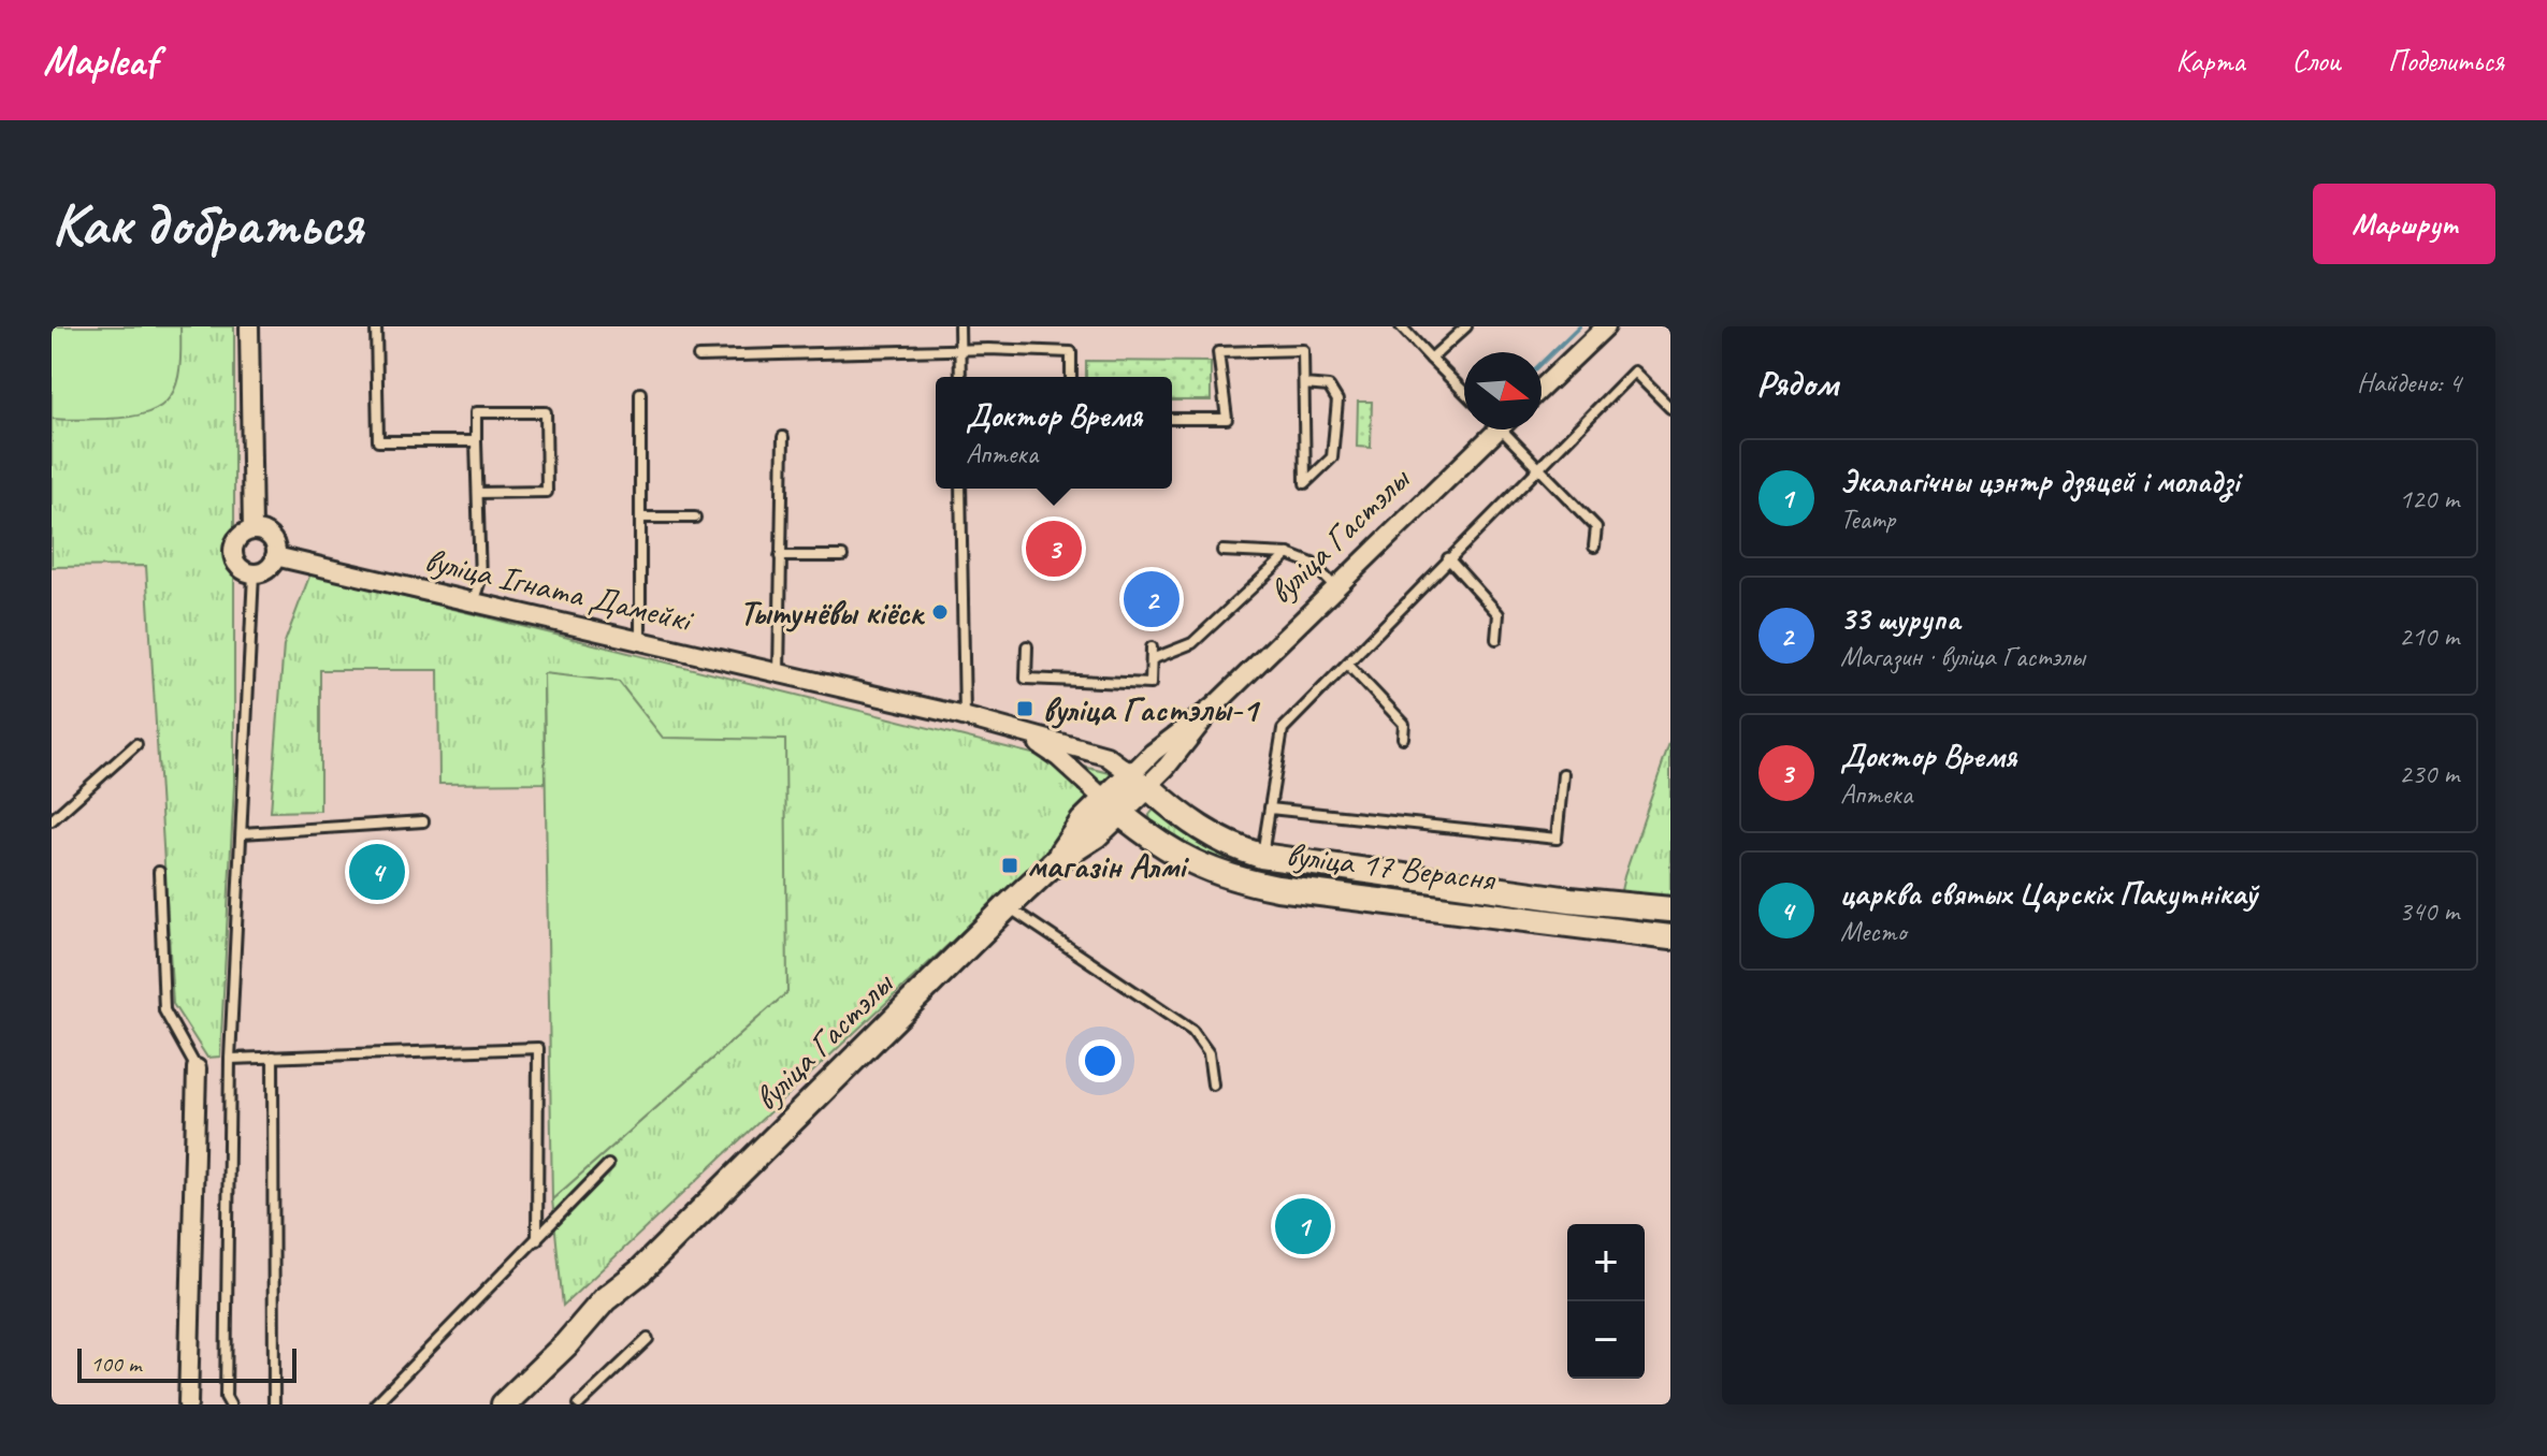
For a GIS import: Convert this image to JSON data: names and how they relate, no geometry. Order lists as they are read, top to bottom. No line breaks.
{"streets":{"main road":["вуліца Гастэлы","вуліца 17 Верасня"],"street":["вуліца Ігната Дамейкі"]},"crossings":[["вуліца Гастэлы","вуліца Ігната Дамейкі"],["вуліца Гастэлы","вуліца 17 Верасня"],["вуліца Ігната Дамейкі","вуліца 17 Верасня"]],"places":{"other":["Тытунёвы кіёск"],"transit":["вуліца Гастэлы-1","магазін Алмі"]},"scale_bar":"100 m","north":"right","page":{"header":"Mapleaf","nav":["Карта","Слои","Поделиться"],"buttons":"Маршрут","title":"Как добраться","heading":["Рядом","Найдено: 4"],"popup":["Доктор Время","Аптека"],"list":[{"mark":"1","name":"Экалагічны цэнтр дзяцей і моладзі","note":"Театр","value":"120 m"},{"mark":"2","name":"33 шурупа","note":"Магазин · вуліца Гастэлы","value":"210 m"},{"mark":"3","name":"Доктор Время","note":"Аптека","value":"230 m"},{"mark":"4","name":"царква святых Царскіх Пакутнікаў","note":"Место","value":"340 m"}],"pins":["3","2","4","1"],"map_buttons":["+","−"],"scale":"100 m"}}
